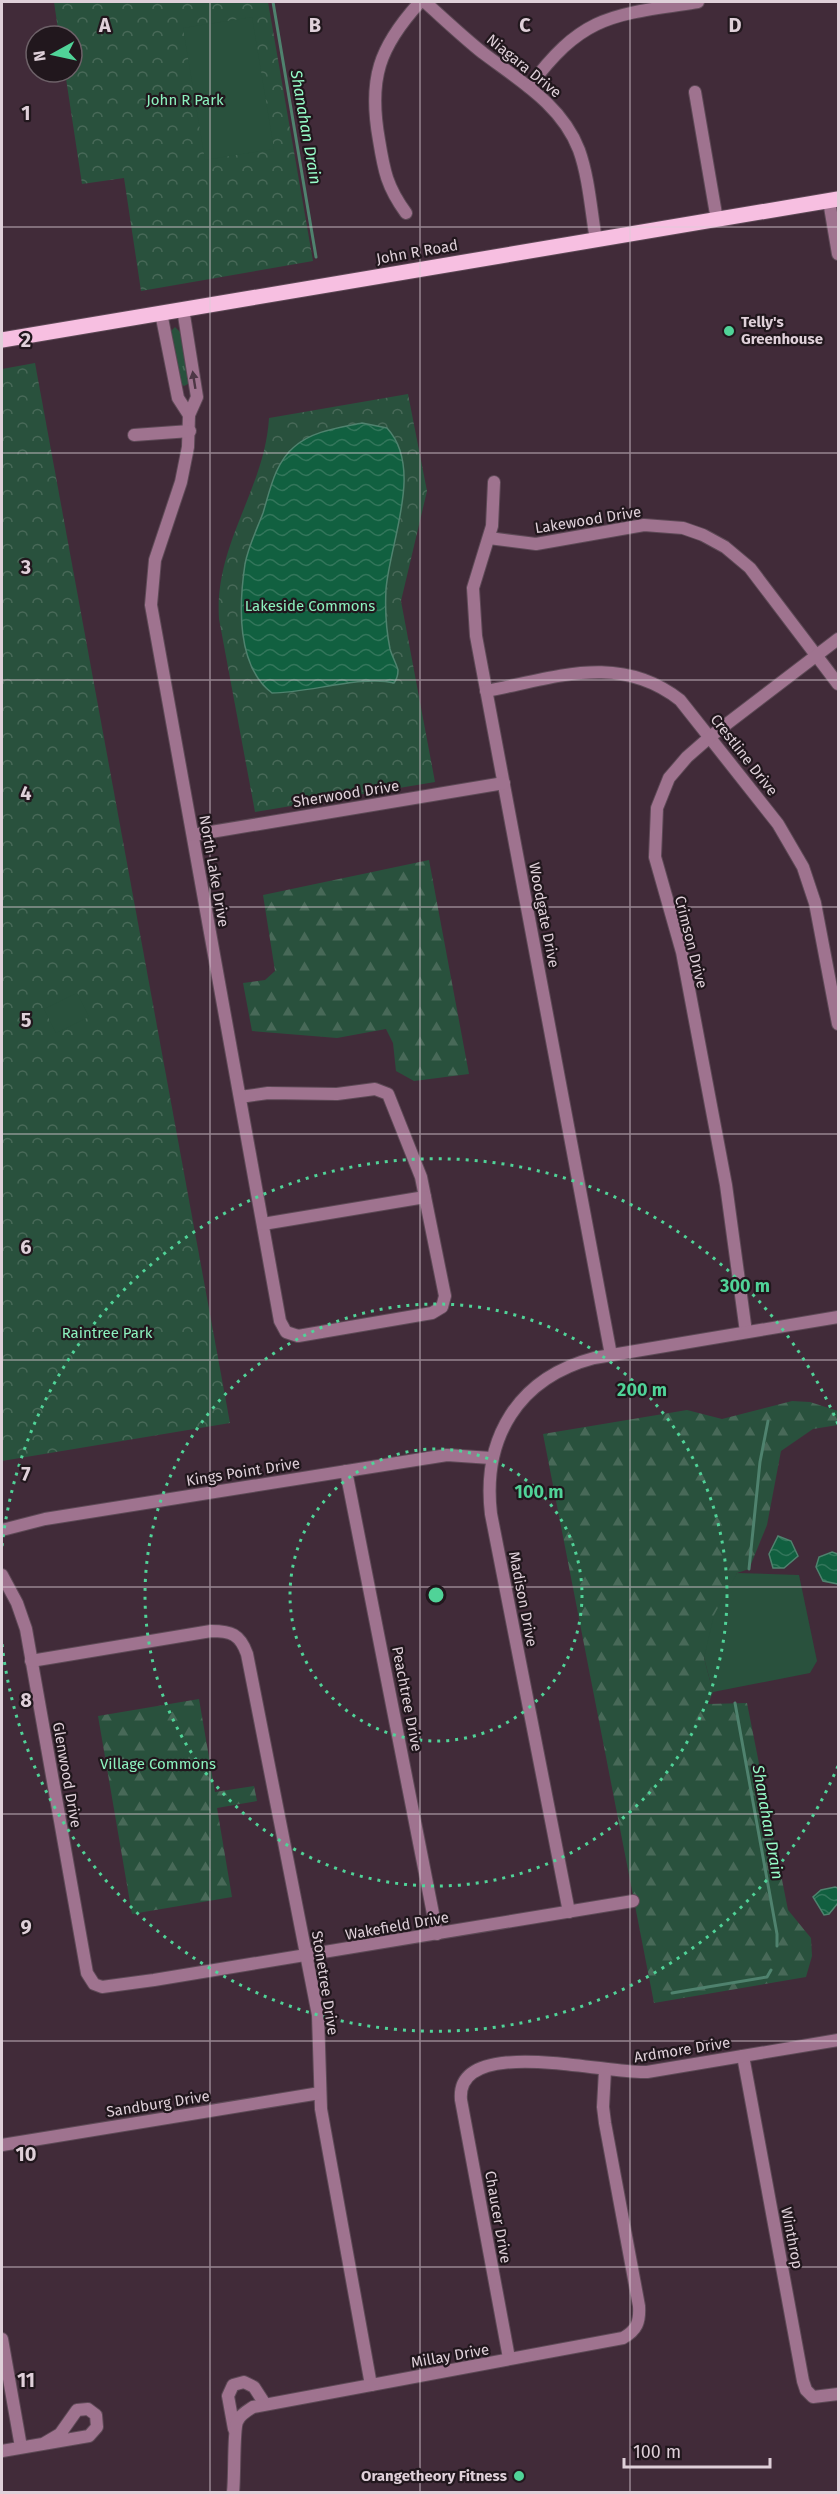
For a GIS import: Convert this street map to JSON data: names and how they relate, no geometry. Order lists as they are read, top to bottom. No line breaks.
{"streets":{"main road":["John R Road"],"street":["Niagara Drive","Lakewood Drive","Crestline Drive","Sherwood Drive","North Lake Drive","Woodgate Drive","Crimson Drive","Kings Point Drive","Madison Drive","Peachtree Drive","Glenwood Drive","Wakefield Drive","Stonetree Drive","Ardmore Drive","Sandburg Drive","Chaucer Drive","Winthrop","Millay Drive"]},"crossings":[["Niagara Drive","John R Road"],["John R Road","North Lake Drive"],["Lakewood Drive","Woodgate Drive"],["Lakewood Drive","Crimson Drive"],["Crestline Drive","Woodgate Drive"],["Crestline Drive","Crimson Drive"],["Sherwood Drive","North Lake Drive"],["Sherwood Drive","Woodgate Drive"],["Woodgate Drive","Madison Drive"],["Crimson Drive","Madison Drive"],["Kings Point Drive","Madison Drive"],["Kings Point Drive","Peachtree Drive"],["Madison Drive","Wakefield Drive"],["Peachtree Drive","Wakefield Drive"],["Glenwood Drive","Wakefield Drive"],["Glenwood Drive","Stonetree Drive"],["Wakefield Drive","Stonetree Drive"],["Stonetree Drive","Sandburg Drive"],["Stonetree Drive","Millay Drive"],["Ardmore Drive","Chaucer Drive"],["Ardmore Drive","Winthrop"],["Ardmore Drive","Millay Drive"],["Chaucer Drive","Millay Drive"]],"water":["Shanahan Drain"],"parks":["John R Park","Lakeside Commons","Raintree Park","Village Commons"],"places":["Telly's Greenhouse","Orangetheory Fitness"],"scale_bar":"100 m","north":"left","grid":{"columns":["A","B","C","D"],"rows":["1","2","3","4","5","6","7","8","9","10","11"]},"rings":["300 m","200 m","100 m"]}
